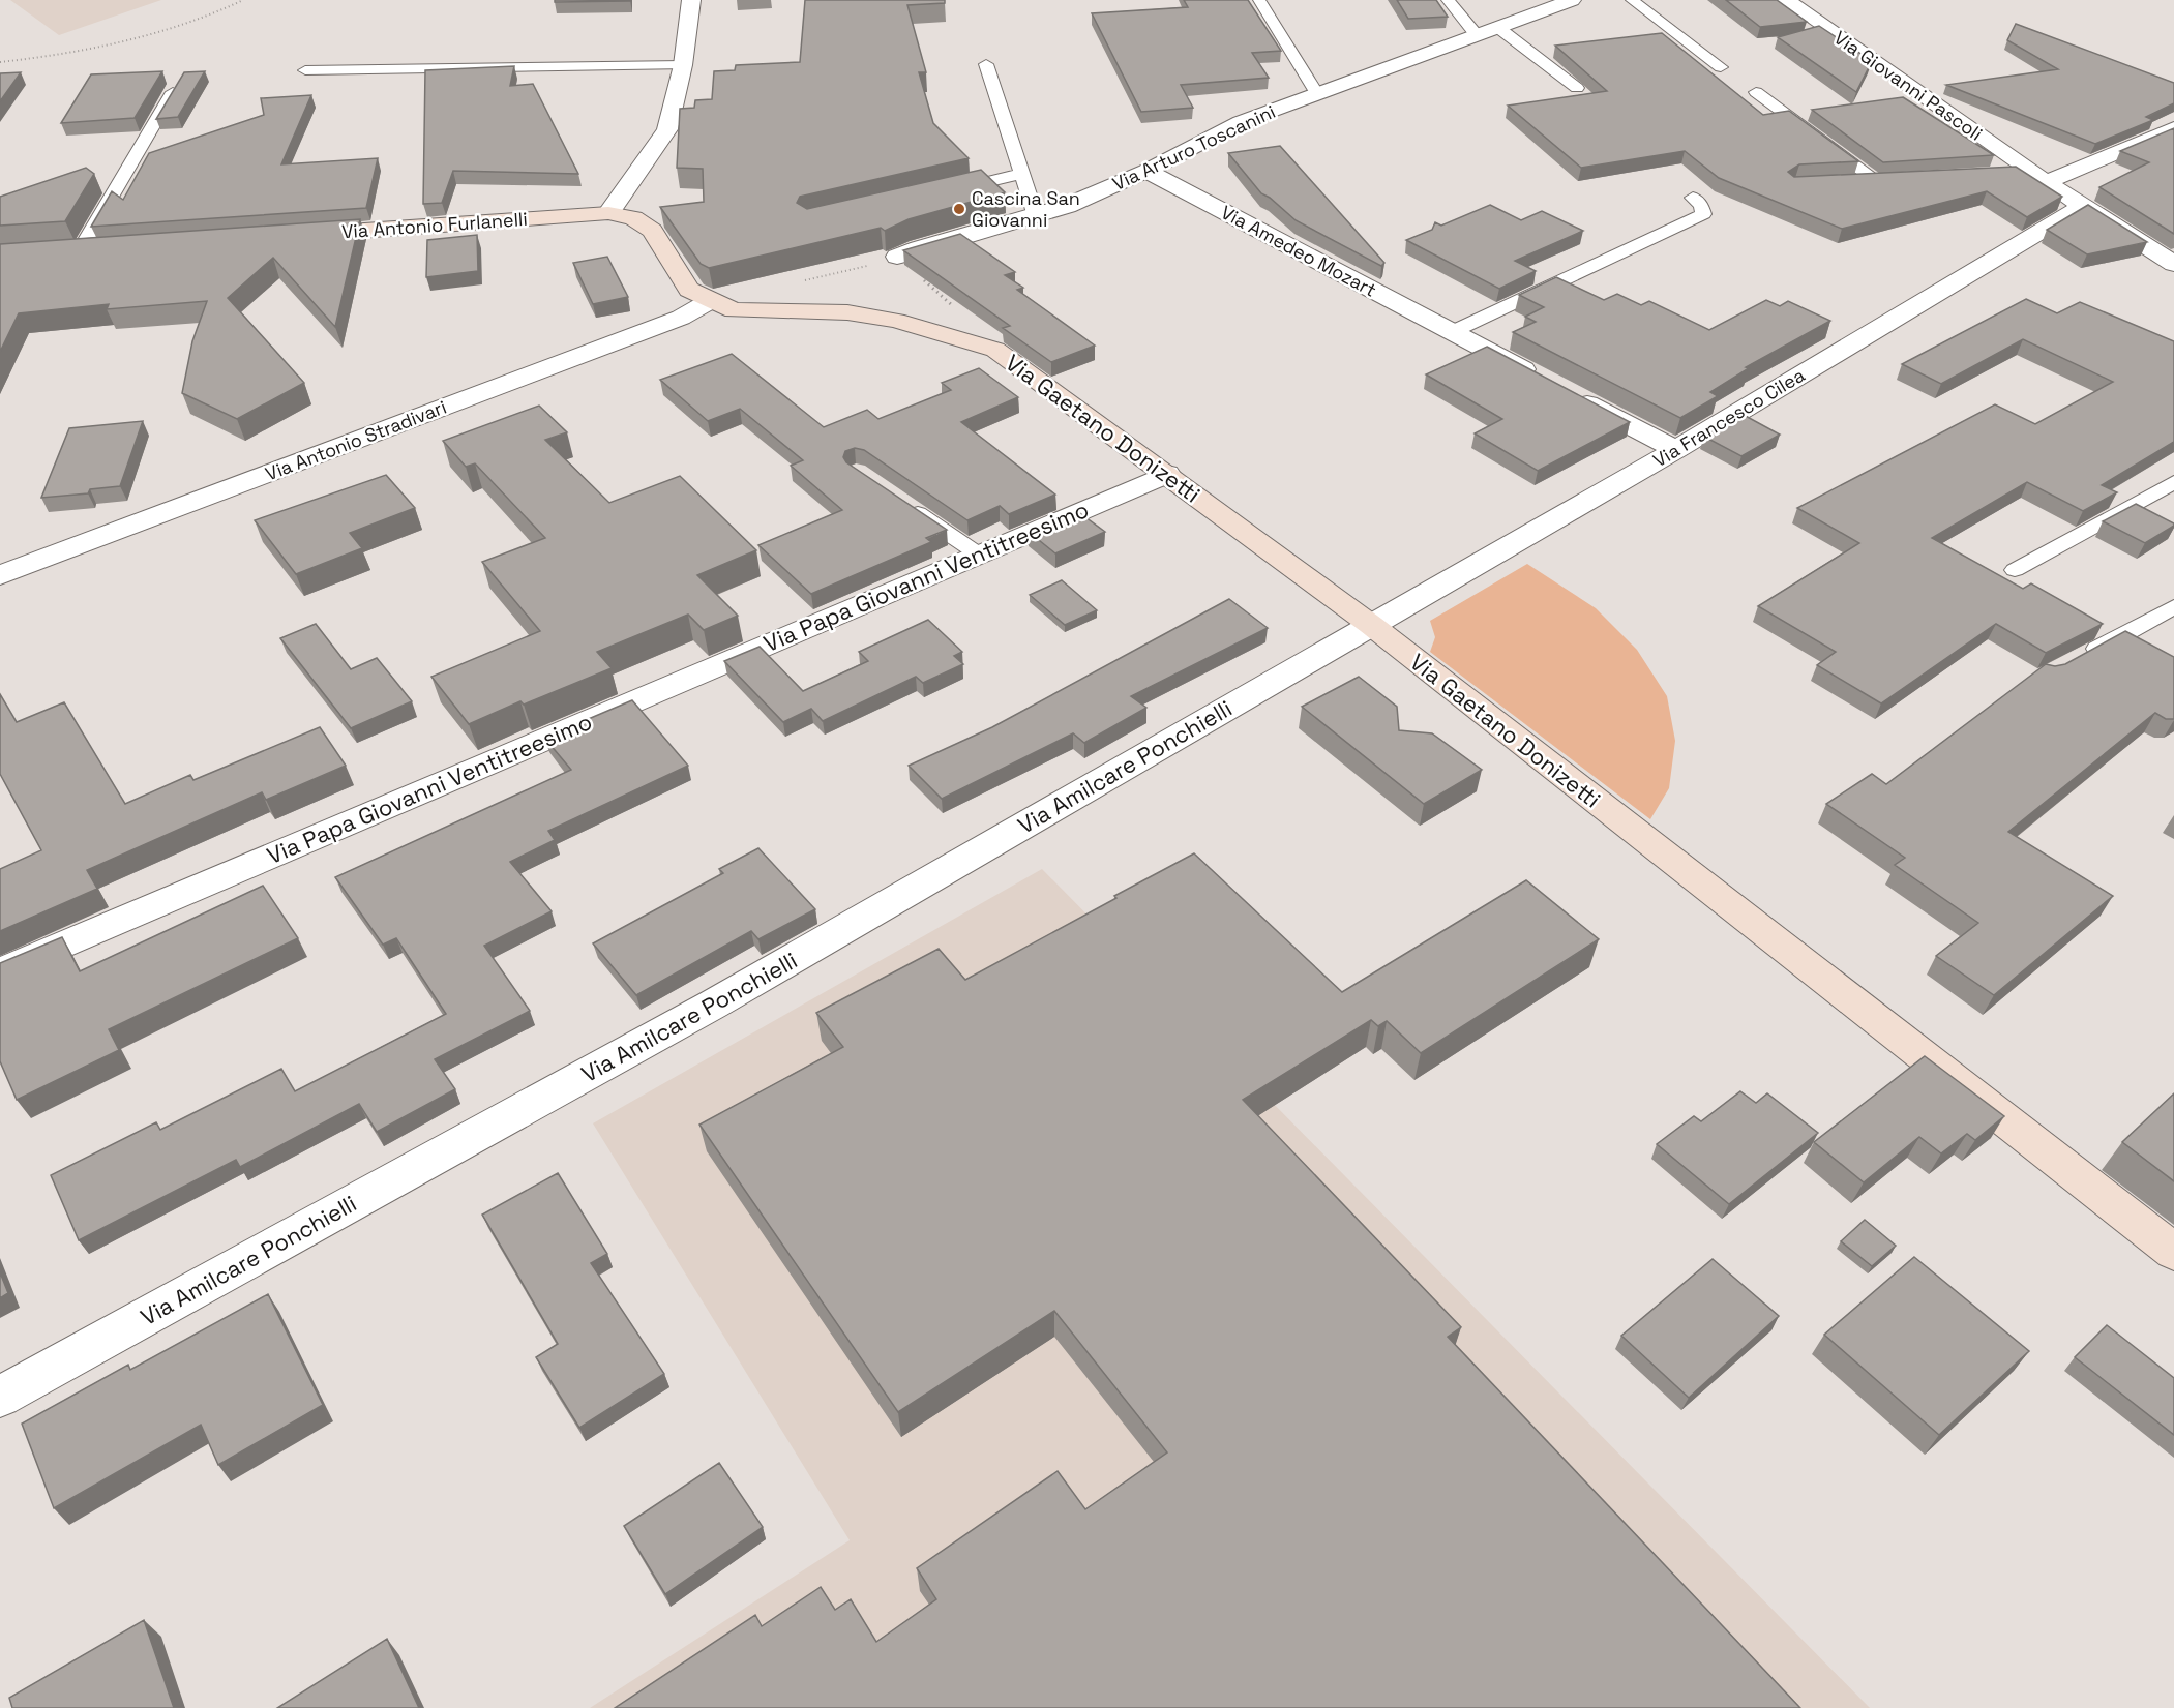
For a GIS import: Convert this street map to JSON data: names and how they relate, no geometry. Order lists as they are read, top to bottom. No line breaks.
{"streets":{"street":["Via Giovanni Pascoli","Via Arturo Toscanini","Via Antonio Furlanelli","Via Amedeo Mozart","Via Francesco Cilea","Via Gaetano Donizetti","Via Antonio Stradivari","Via Papa Giovanni Ventitreesimo","Via Amilcare Ponchielli"]},"crossings":[["Via Giovanni Pascoli","Via Francesco Cilea"],["Via Arturo Toscanini","Via Amedeo Mozart"],["Via Antonio Furlanelli","Via Gaetano Donizetti"],["Via Antonio Furlanelli","Via Antonio Stradivari"],["Via Francesco Cilea","Via Gaetano Donizetti"],["Via Francesco Cilea","Via Amilcare Ponchielli"],["Via Gaetano Donizetti","Via Antonio Stradivari"],["Via Gaetano Donizetti","Via Papa Giovanni Ventitreesimo"],["Via Gaetano Donizetti","Via Amilcare Ponchielli"]],"places":["Cascina San Giovanni"]}
